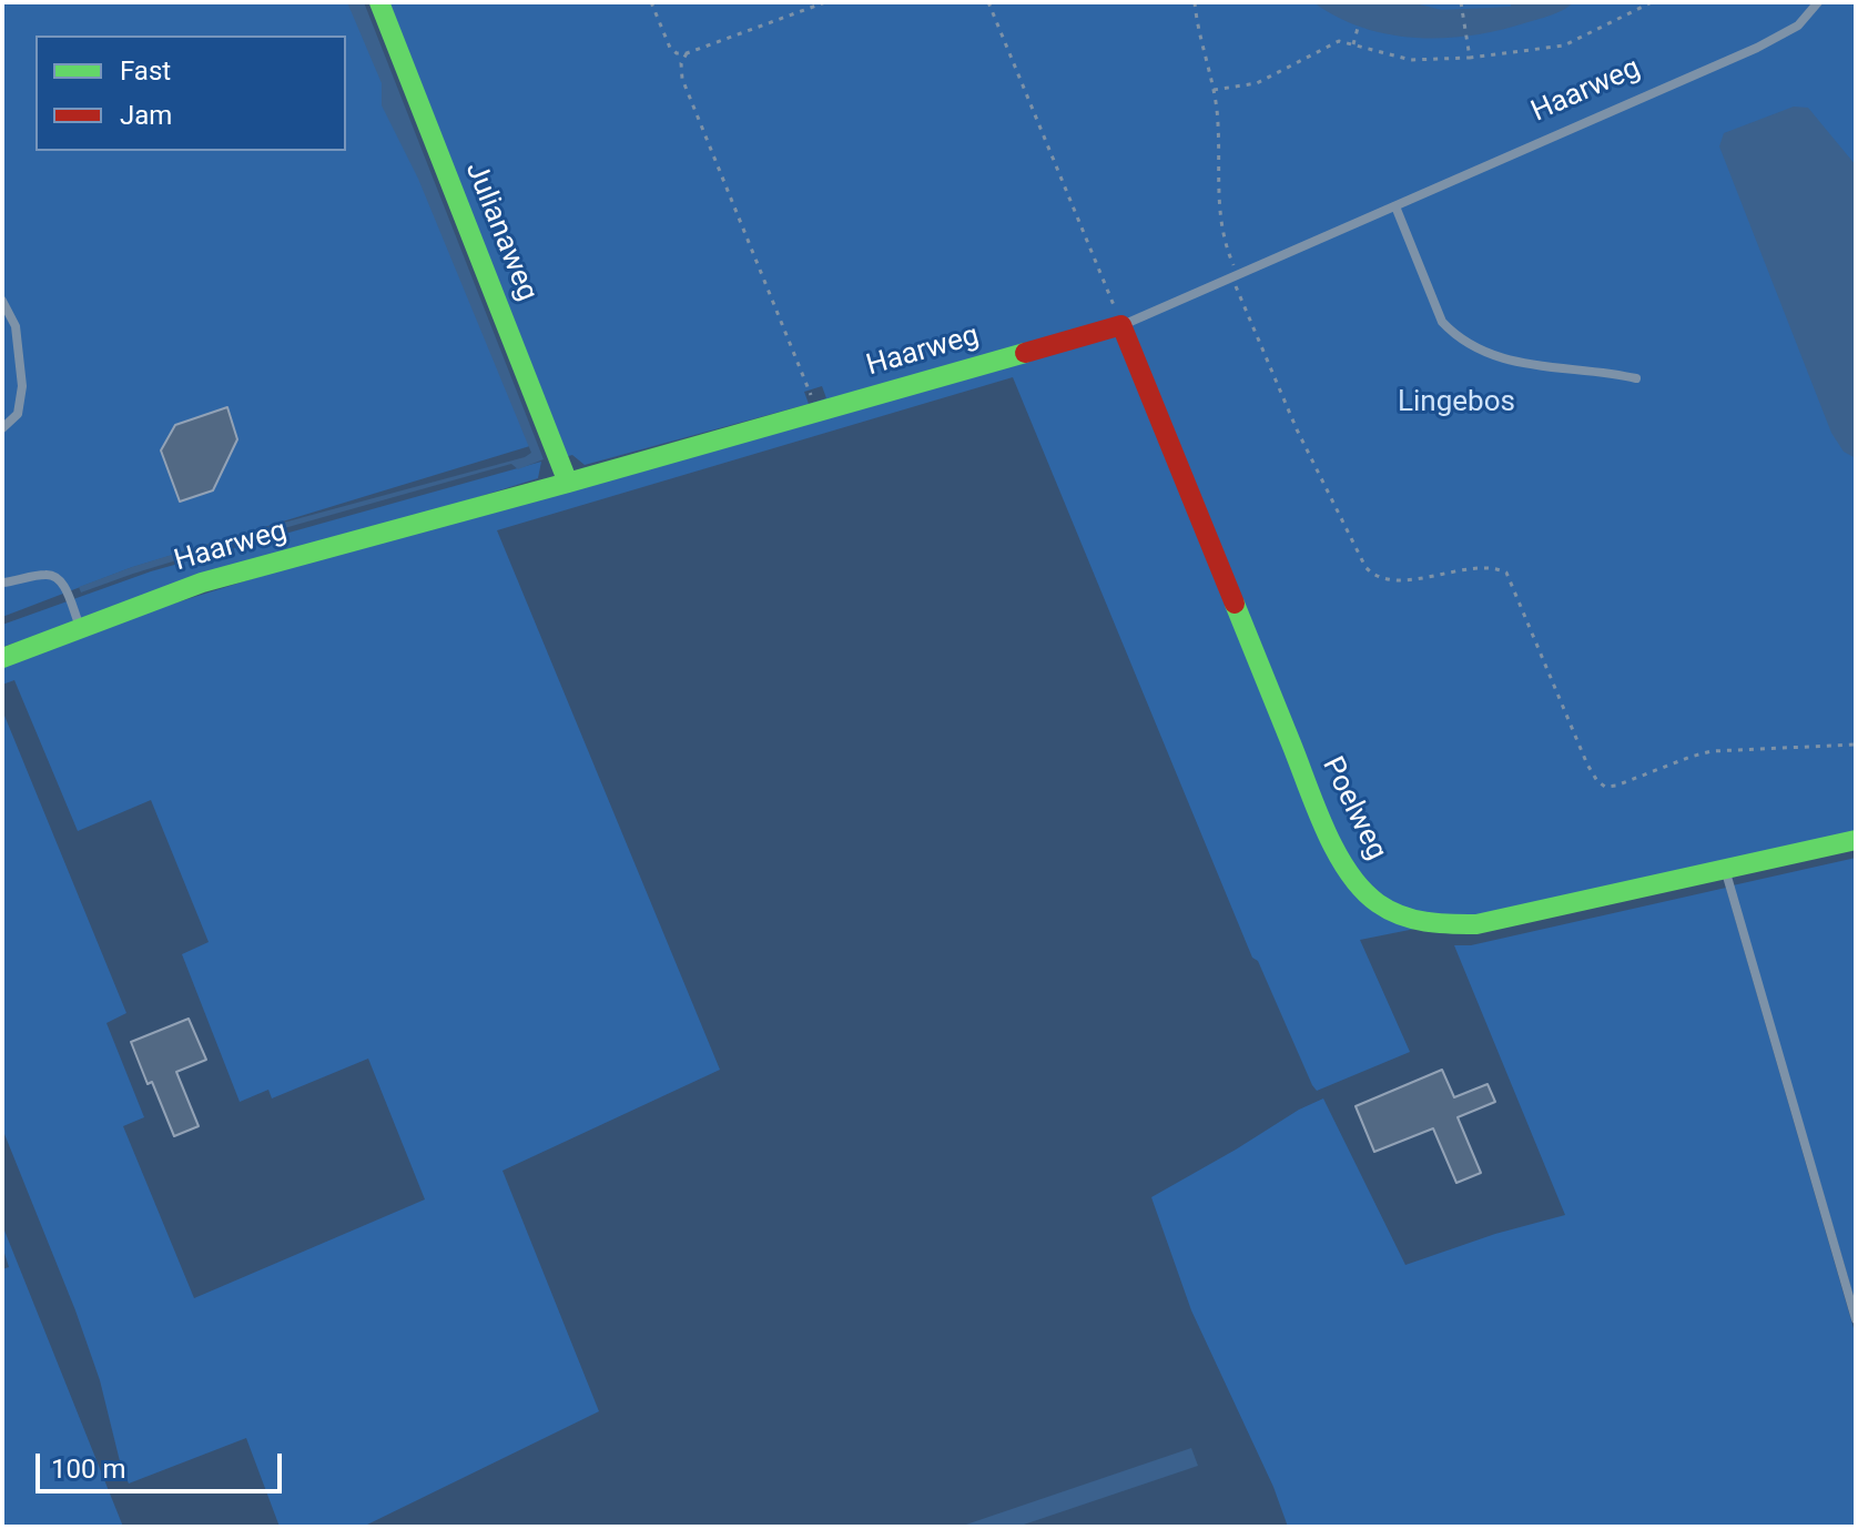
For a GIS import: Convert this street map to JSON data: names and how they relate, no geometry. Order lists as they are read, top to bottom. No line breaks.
{"streets":{"street":["Haarweg","Julianaweg","Poelweg"]},"crossings":[["Haarweg","Julianaweg"],["Haarweg","Poelweg"]],"parks":["Lingebos"],"legend":["Fast","Jam"],"scale_bar":"100 m"}
